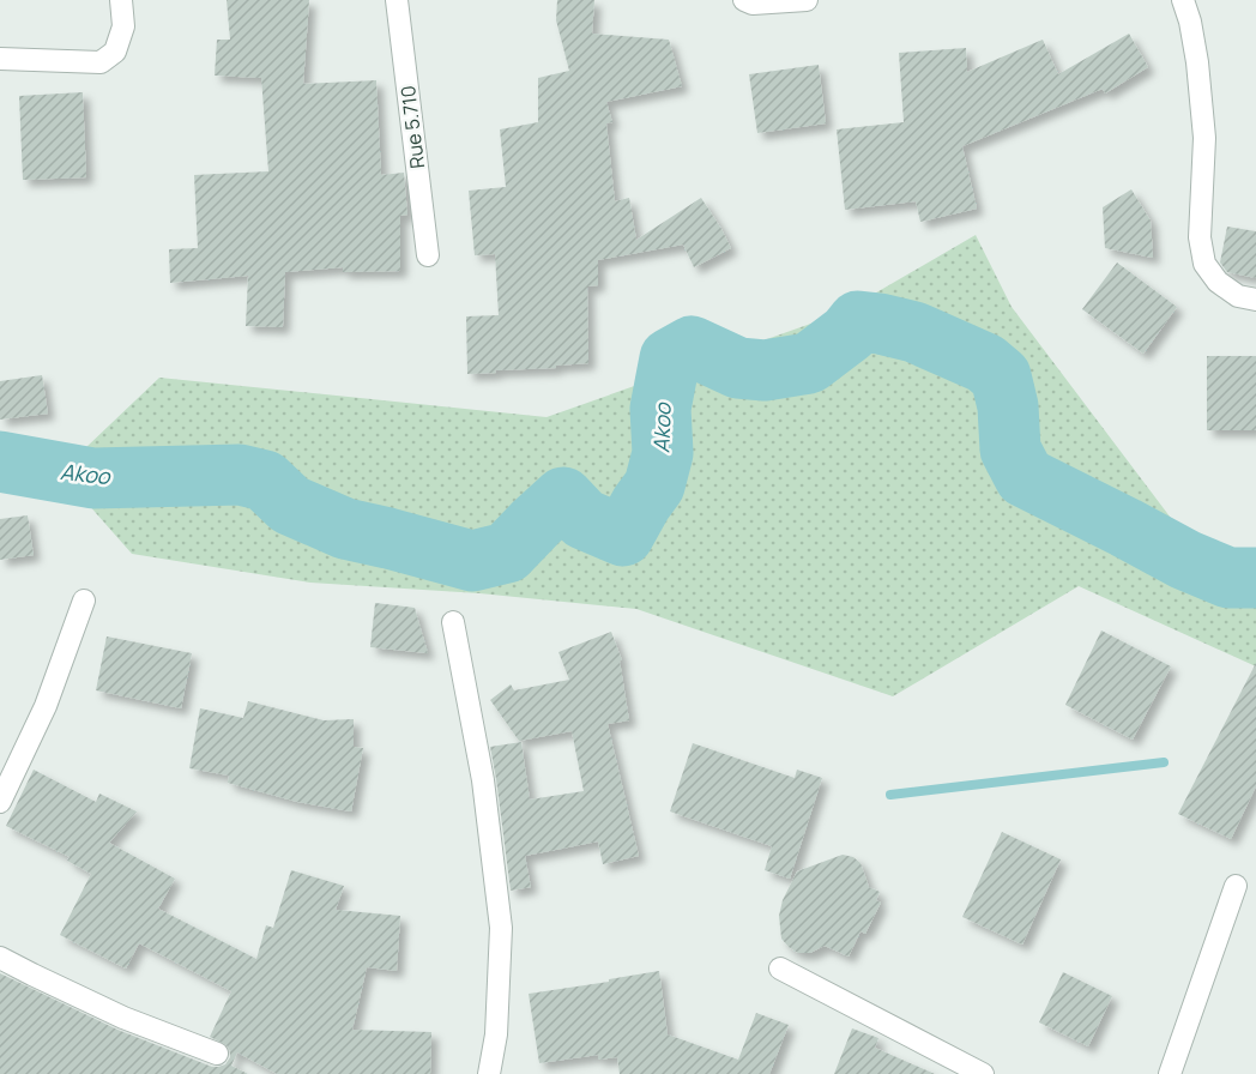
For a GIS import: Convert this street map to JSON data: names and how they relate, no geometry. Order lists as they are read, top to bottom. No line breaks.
{"streets":{"street":["Rue 5.710"]},"water":["Akoo"]}
